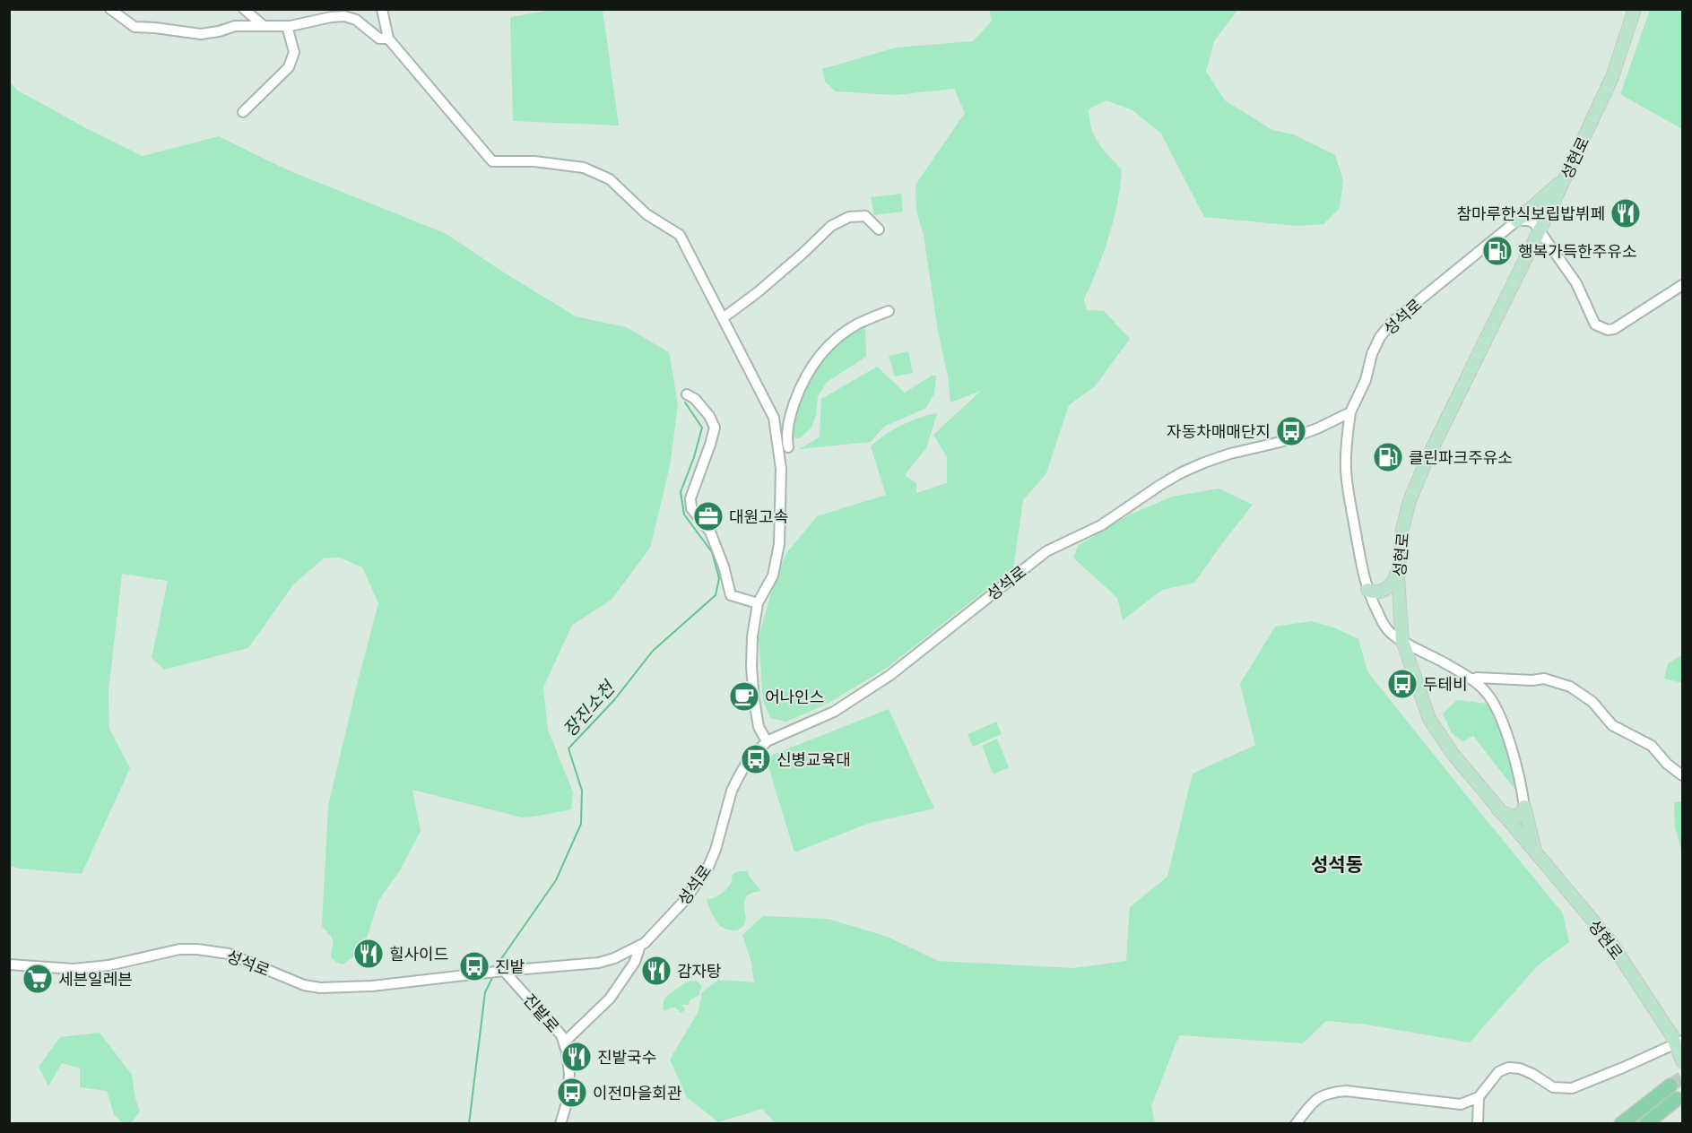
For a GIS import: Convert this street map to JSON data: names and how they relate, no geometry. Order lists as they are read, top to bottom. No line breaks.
{"streets":{"main road":["성현로"],"street":["성석로","진밭로"]},"crossings":[["성석로","진밭로"]],"districts":["성석동"],"water":["장진소천"],"places":{"restaurant":["참마루한식보립밥뷔페","힐사이드","감자탕","진밭국수"],"fuel station":["행복가득한주유소","클린파크주유소"],"bus stop":["자동차매매단지","두테비","신병교육대","진밭","이전마을회관"],"office":["대원고속"],"cafe":["어나인스"],"supermarket":["세븐일레븐"]}}
